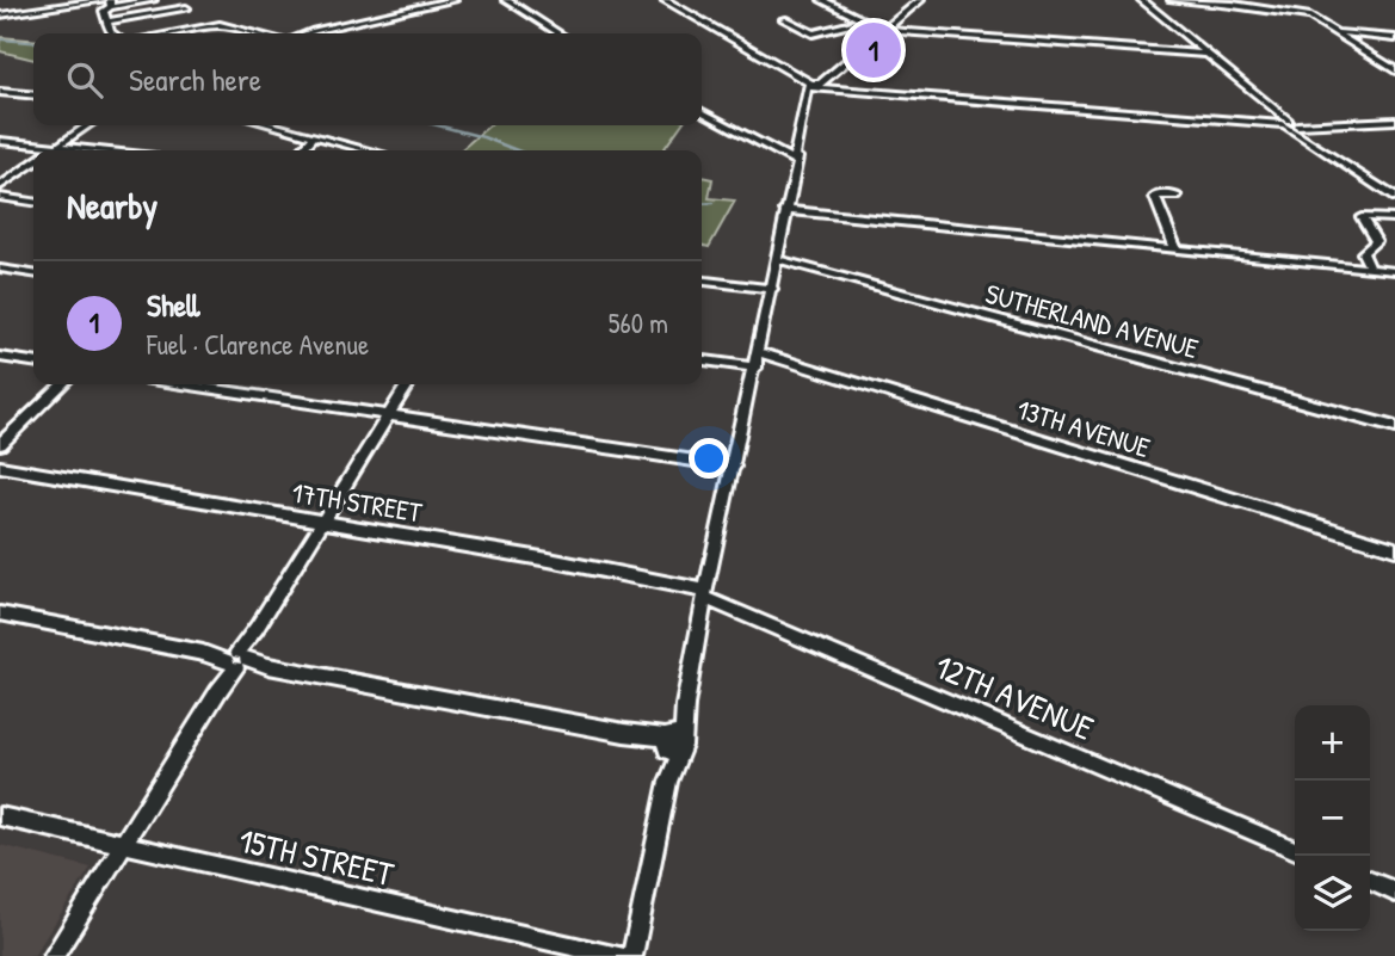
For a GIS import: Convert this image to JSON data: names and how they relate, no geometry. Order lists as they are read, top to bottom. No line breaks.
{"streets":{"street":["SUTHERLAND AVENUE","13TH AVENUE","17TH STREET","12TH AVENUE","15TH STREET"]},"crossings":[["17TH STREET","12TH AVENUE"]],"page":{"pins":"1","search":"Search here","heading":"Nearby","list":[{"mark":"1","name":"Shell","note":"Fuel · Clarence Avenue","value":"560 m"}],"map_buttons":["+","−"]}}
